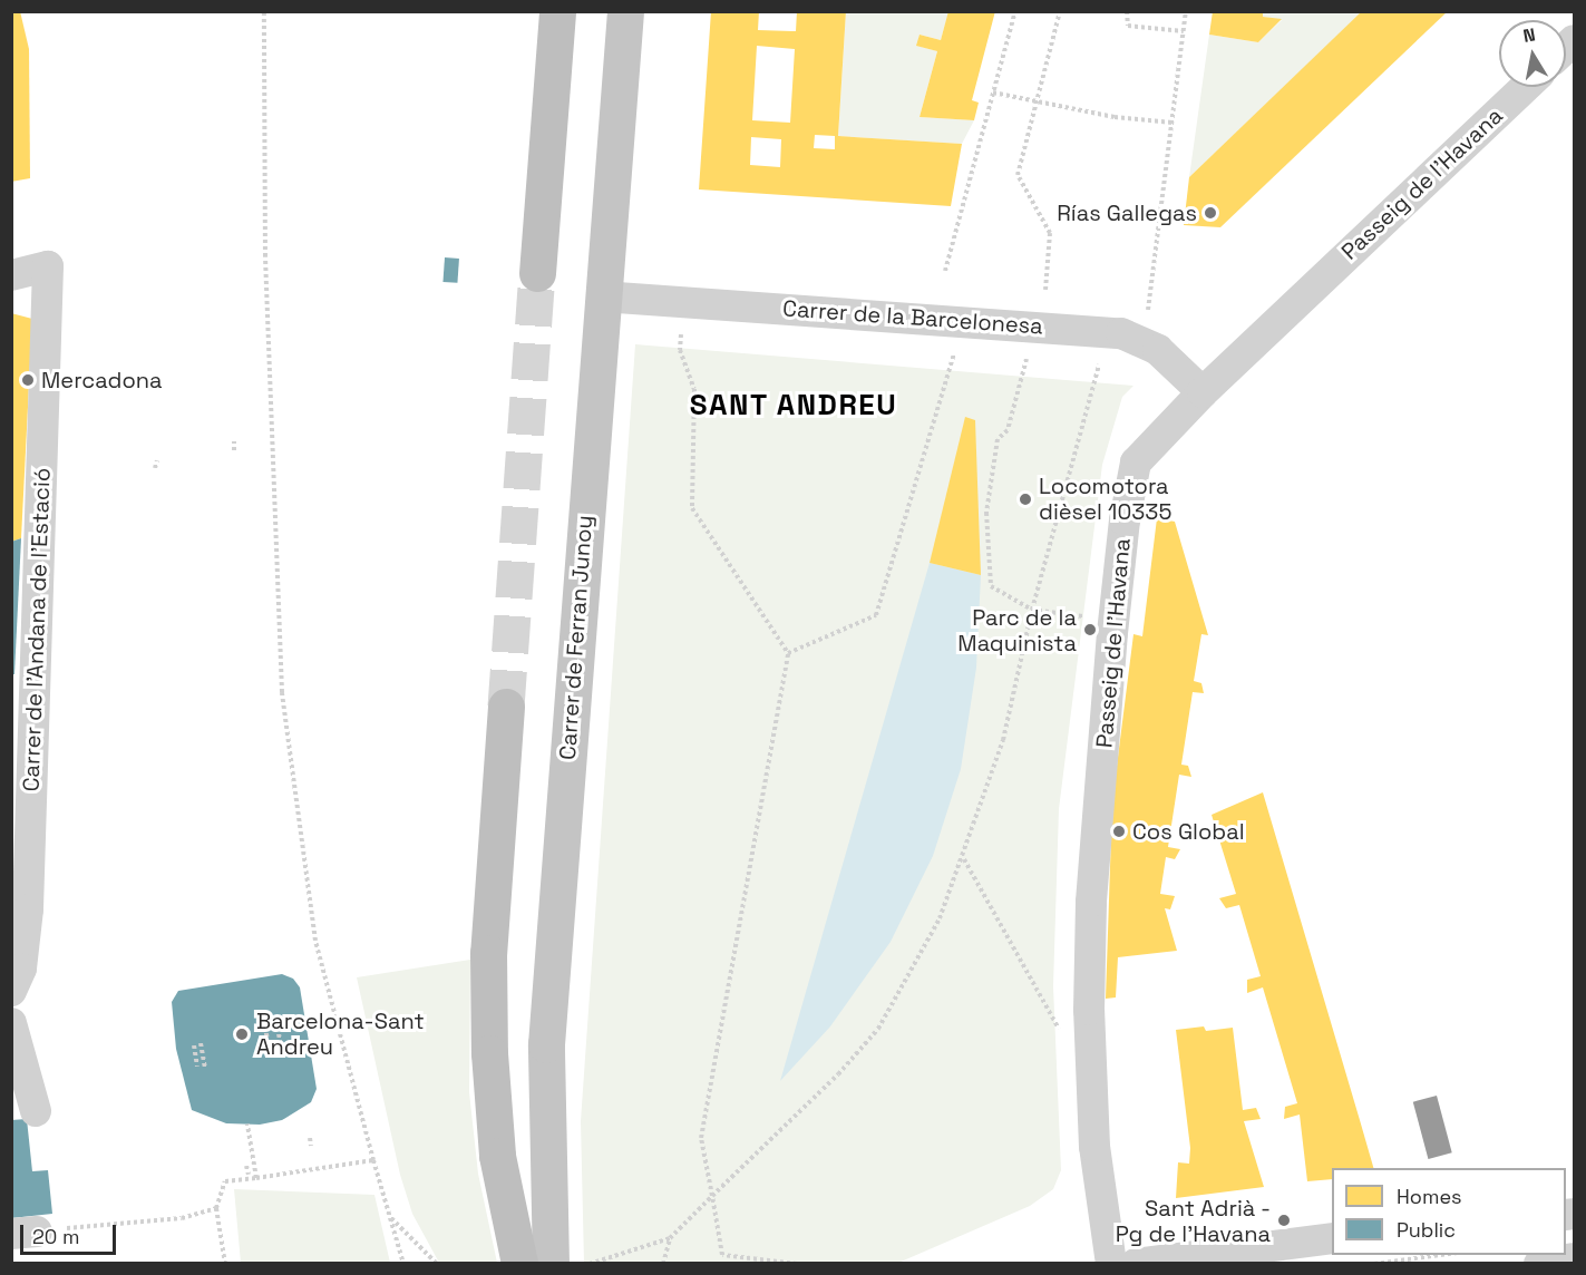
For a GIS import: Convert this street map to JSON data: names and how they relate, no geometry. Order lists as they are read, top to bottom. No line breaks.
{"streets":{"main road":["Carrer de Ferran Junoy"],"street":["Passeig de l'Havana","Carrer de la Barcelonesa","Carrer de l'Andana de l'Estació"]},"crossings":[["Passeig de l'Havana","Carrer de la Barcelonesa"],["Carrer de la Barcelonesa","Carrer de Ferran Junoy"]],"districts":["SANT ANDREU"],"places":["Rías Gallegas","Mercadona","Locomotora dièsel 10335","Parc de la Maquinista","Cos Global","Barcelona-Sant Andreu","Sant Adrià - Pg de l'Havana"],"legend":["Homes","Public"],"scale_bar":"20 m","north":"top"}
